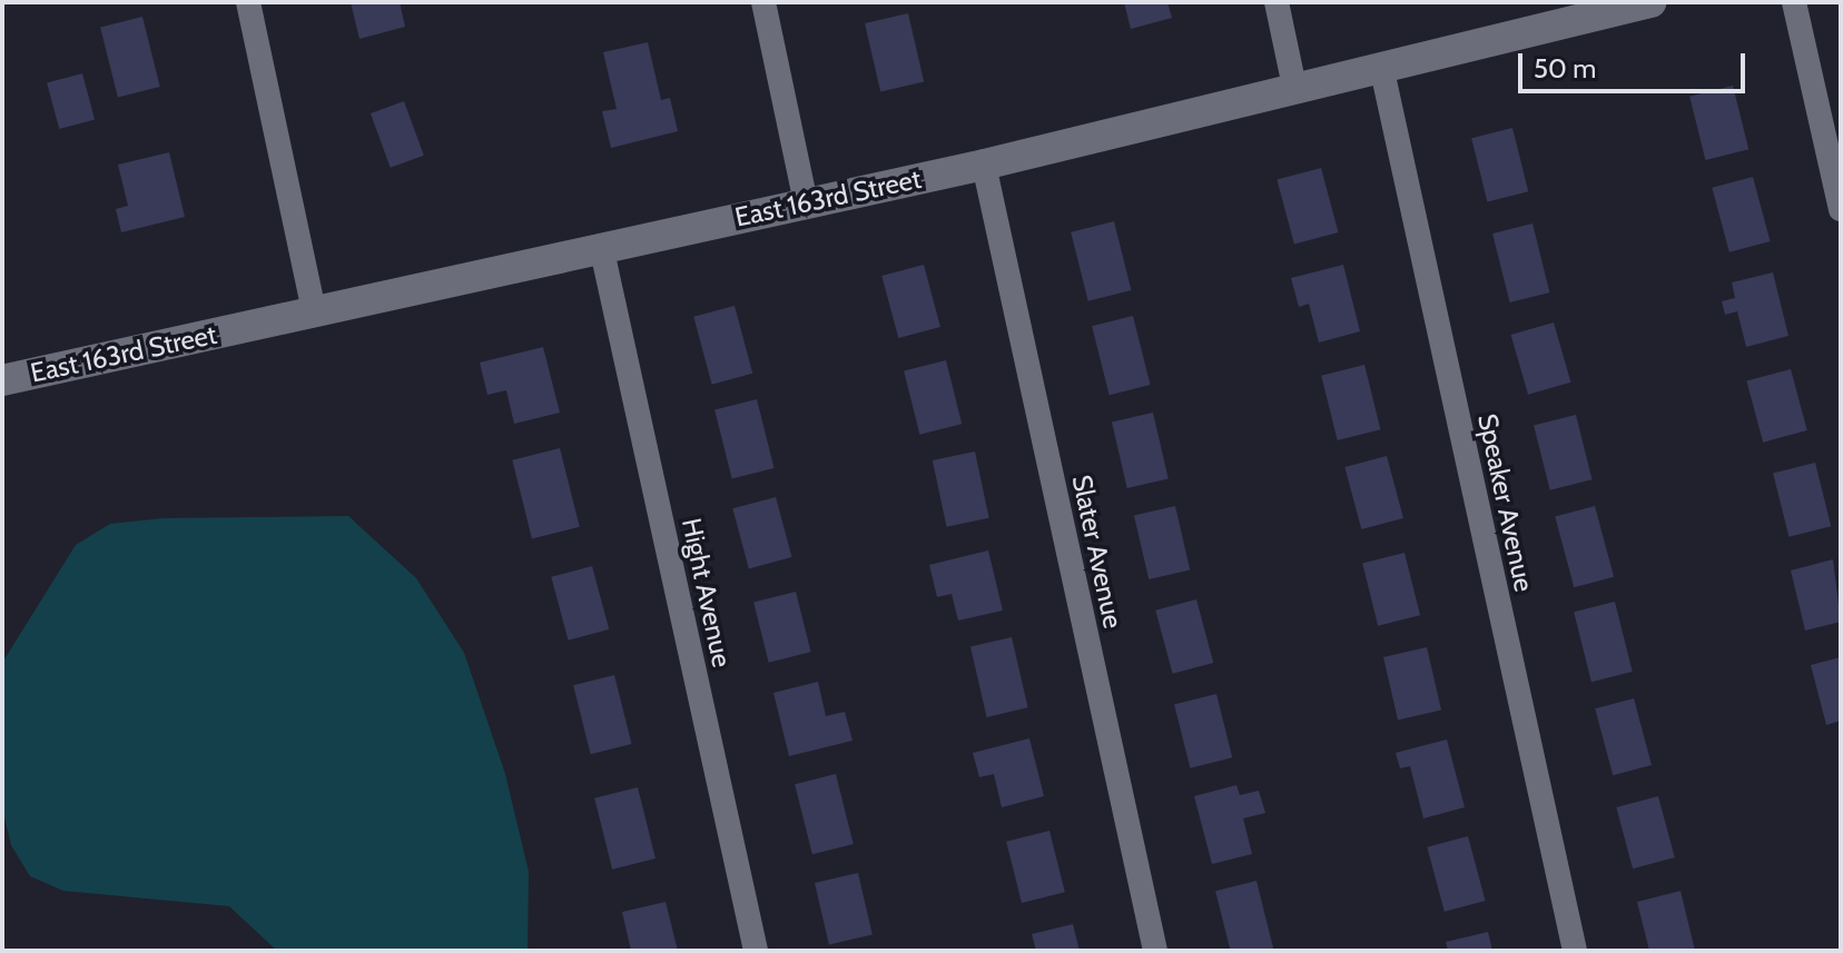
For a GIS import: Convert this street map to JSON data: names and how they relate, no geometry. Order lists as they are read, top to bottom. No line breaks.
{"streets":{"street":["East 163rd Street","Speaker Avenue","Slater Avenue","Hight Avenue"]},"crossings":[["East 163rd Street","Speaker Avenue"],["East 163rd Street","Slater Avenue"],["East 163rd Street","Hight Avenue"]],"scale_bar":"50 m"}
